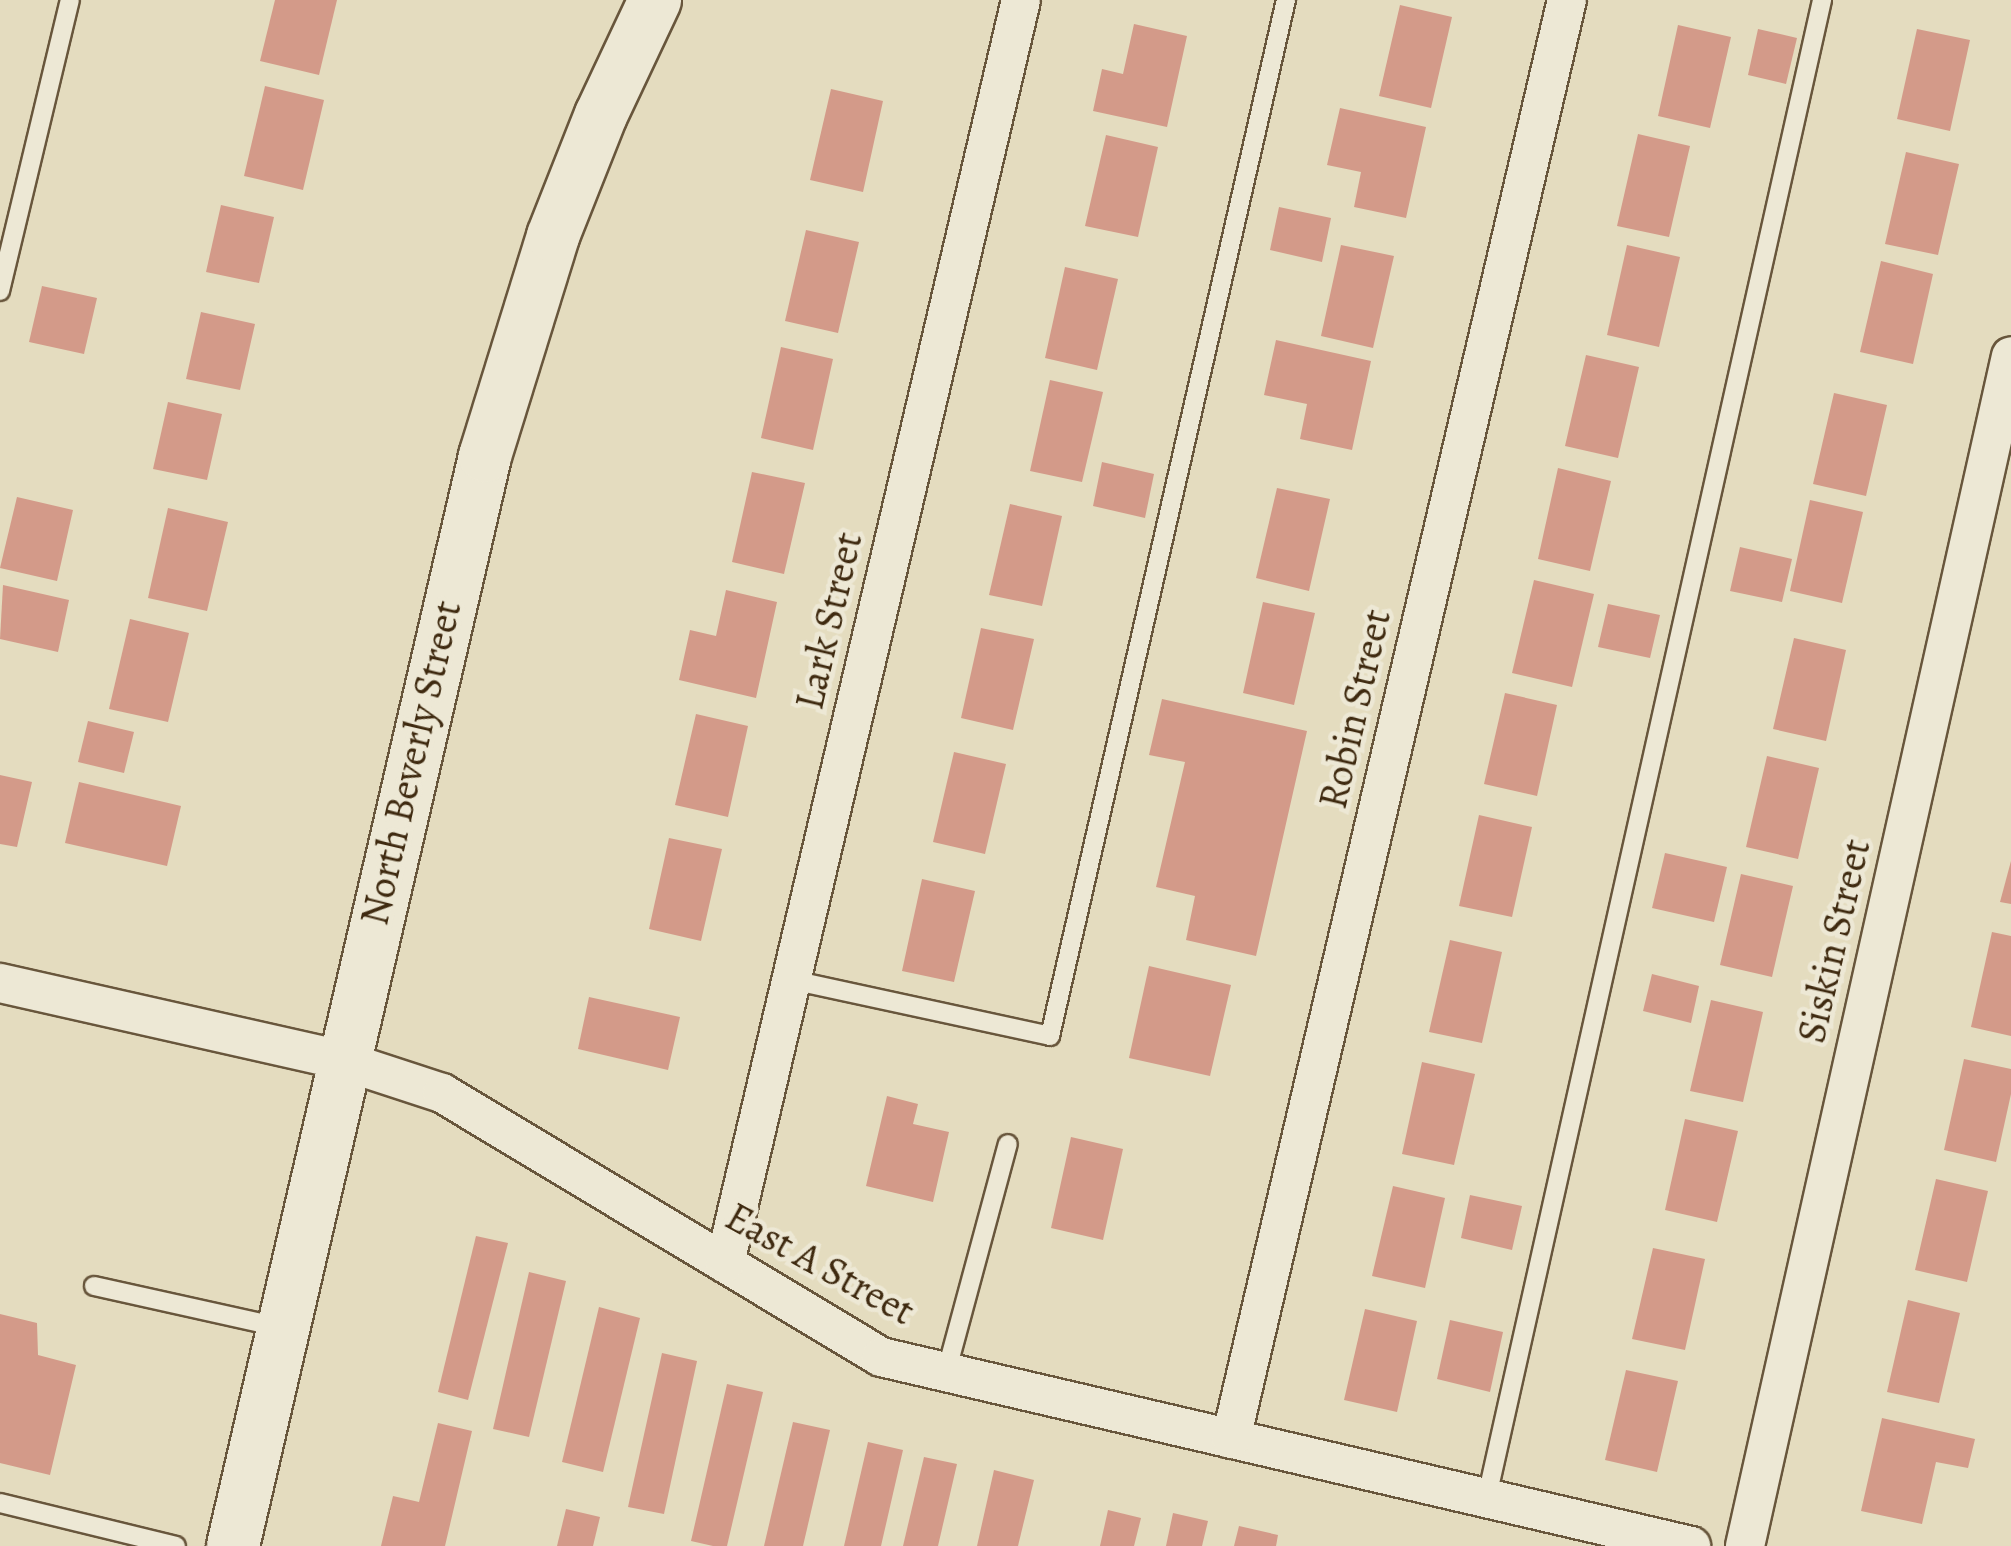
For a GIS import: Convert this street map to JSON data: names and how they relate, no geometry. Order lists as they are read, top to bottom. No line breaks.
{"streets":{"main road":["North Beverly Street"],"street":["Lark Street","Robin Street","Siskin Street","East A Street"]},"crossings":[["Lark Street","East A Street"],["Robin Street","East A Street"],["North Beverly Street","East A Street"]]}
